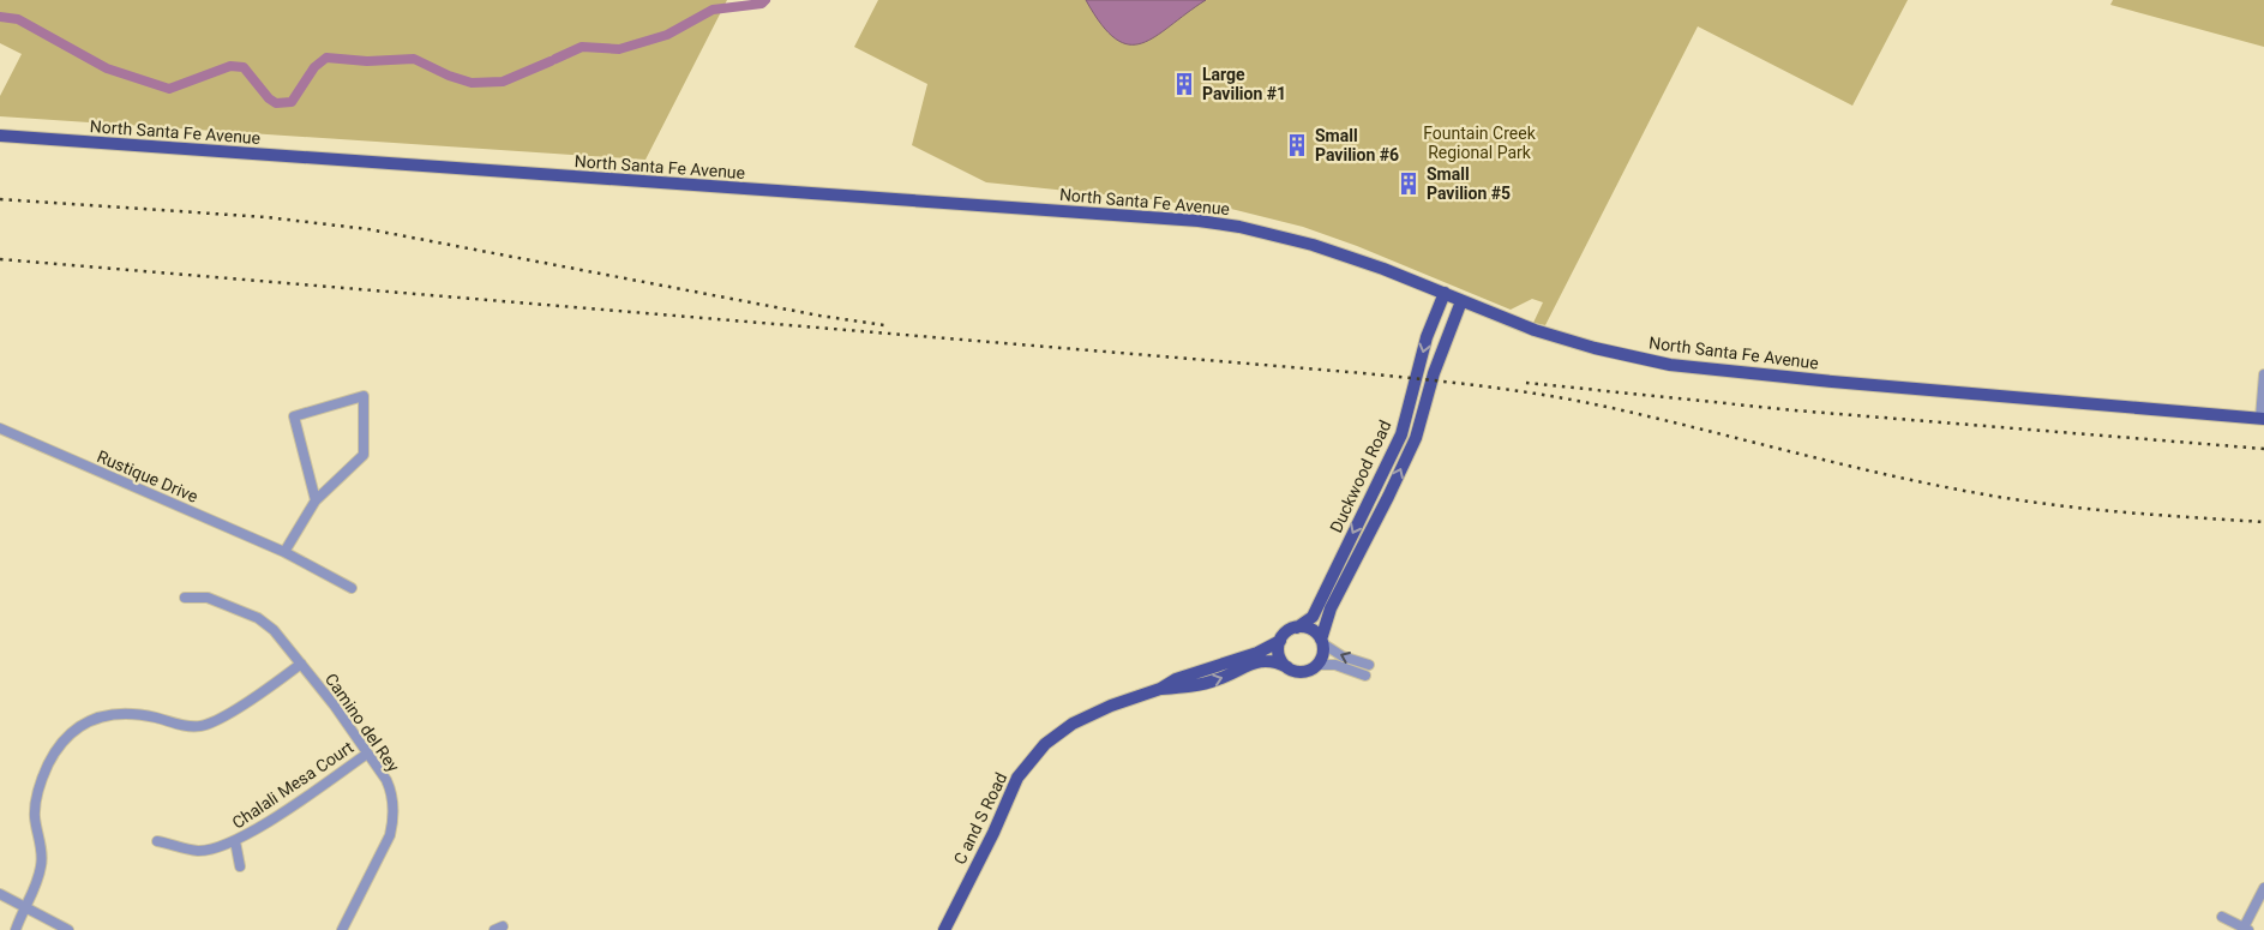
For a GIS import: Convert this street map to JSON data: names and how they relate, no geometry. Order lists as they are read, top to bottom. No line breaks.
{"streets":{"main road":["North Santa Fe Avenue","Duckwood Road","C and S Road"],"street":["Rustique Drive","Camino del Rey","Chalali Mesa Court"]},"crossings":[["North Santa Fe Avenue","Duckwood Road"],["Duckwood Road","C and S Road"],["Camino del Rey","Chalali Mesa Court"]],"parks":["Fountain Creek Regional Park"],"places":{"building":["Large Pavilion #1","Small Pavilion #6","Small Pavilion #5"]}}
